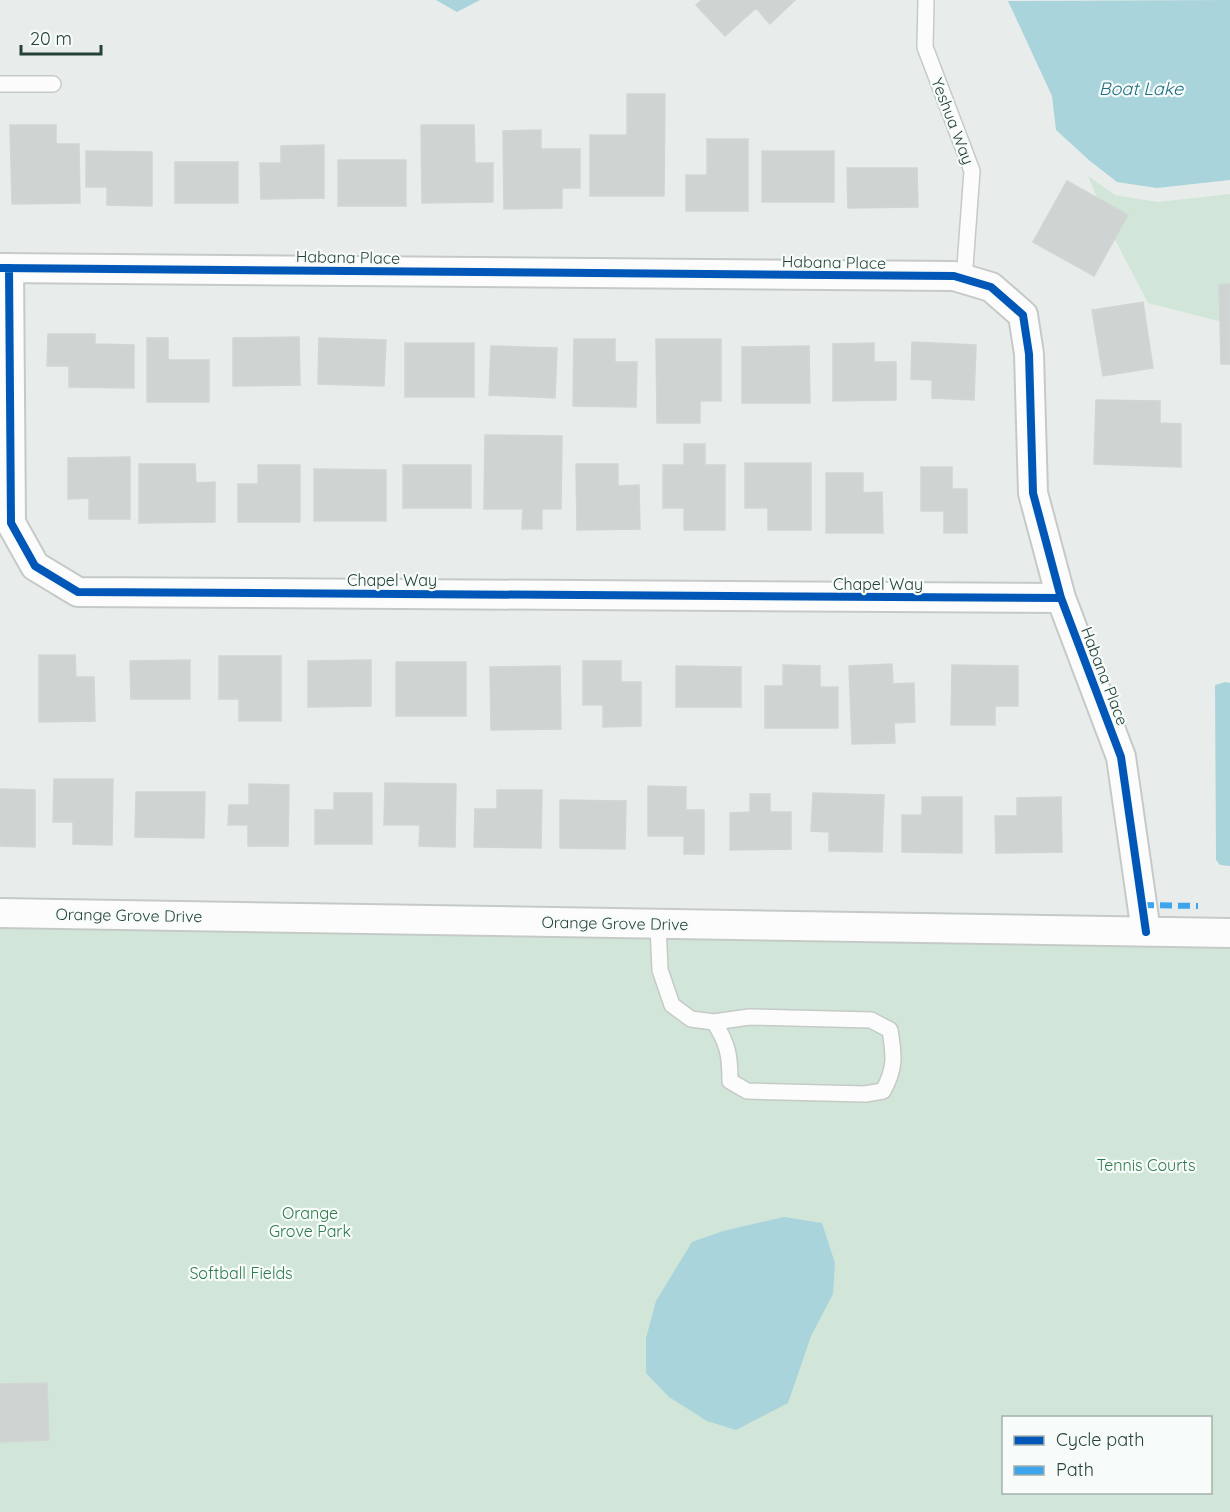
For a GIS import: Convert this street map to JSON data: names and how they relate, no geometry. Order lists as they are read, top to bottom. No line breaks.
{"streets":{"street":["Habana Place","Chapel Way","Orange Grove Drive"],"lane":["Yeshua Way"]},"crossings":[["Yeshua Way","Habana Place"],["Habana Place","Chapel Way"],["Habana Place","Orange Grove Drive"]],"water":["Boat Lake"],"parks":["Tennis Courts","Orange Grove Park","Softball Fields"],"legend":["Cycle path","Path"],"scale_bar":"20 m"}
